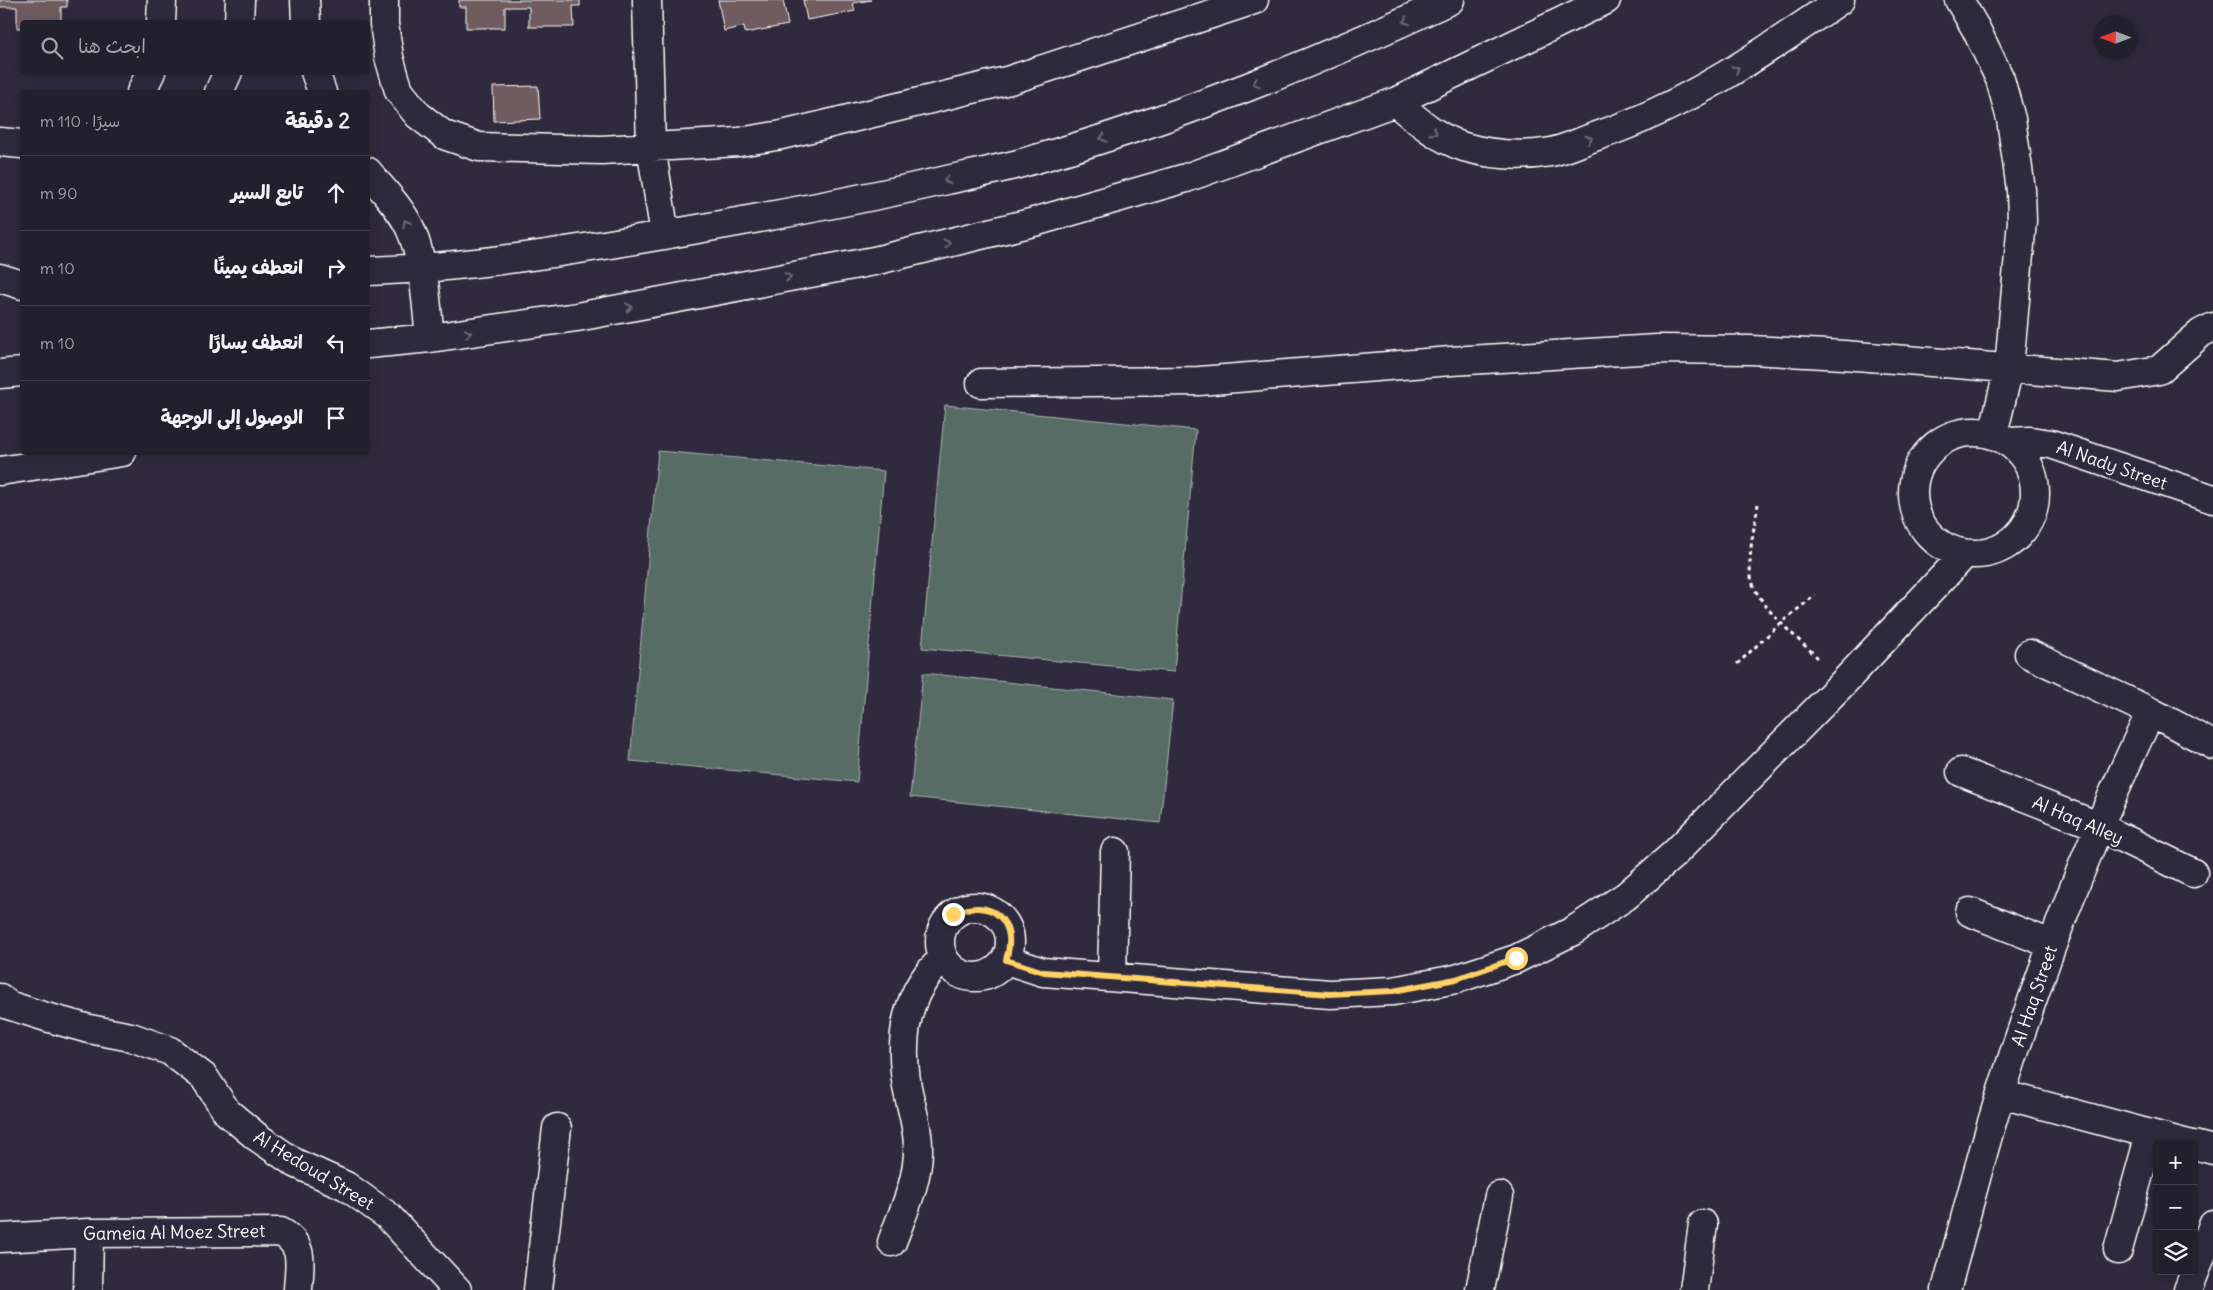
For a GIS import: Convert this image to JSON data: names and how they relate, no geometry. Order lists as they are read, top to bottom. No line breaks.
{"streets":{"street":["Al Nady Street","Al Haq Alley","Al Haq Street","Al Hedoud Street","Gameia Al Moez Street"]},"crossings":[["Al Haq Alley","Al Haq Street"]],"north":"left","page":{"search":"ابحث هنا","heading":["2 دقيقة","سيرًا · 110 m"],"list":[["تابع السير","90 m"],["انعطف يمينًا","10 m"],["انعطف يسارًا","10 m"],"الوصول إلى الوجهة"],"map_buttons":["+","−"]}}
